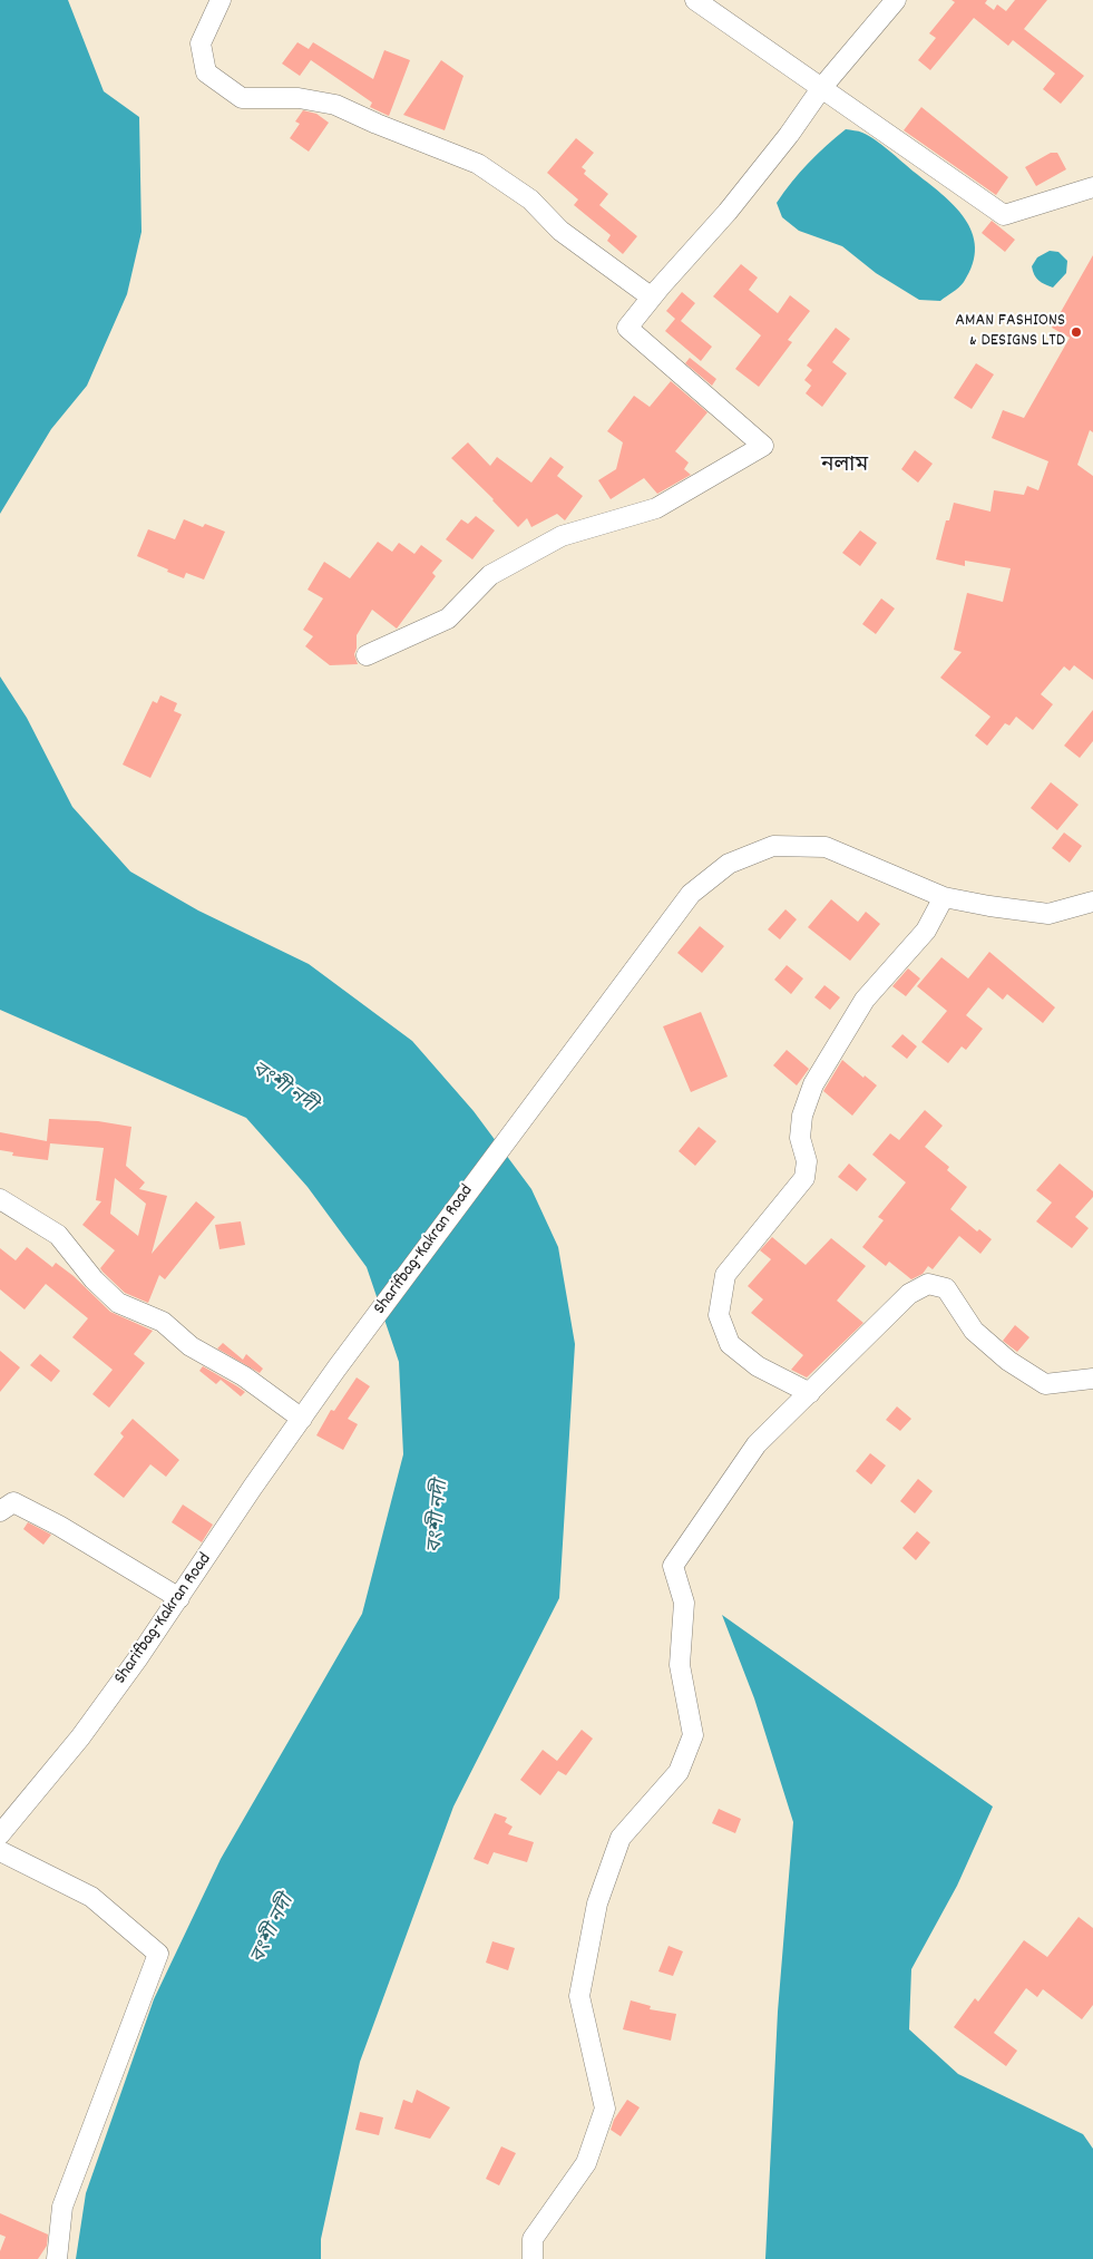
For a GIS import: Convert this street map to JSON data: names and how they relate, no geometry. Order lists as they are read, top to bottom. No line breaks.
{"streets":{"street":["Sharifbag-Kakran Road"]},"districts":["নলাম"],"water":["বংশী নদী"],"places":["AMAN FASHIONS & DESIGNS LTD"]}
